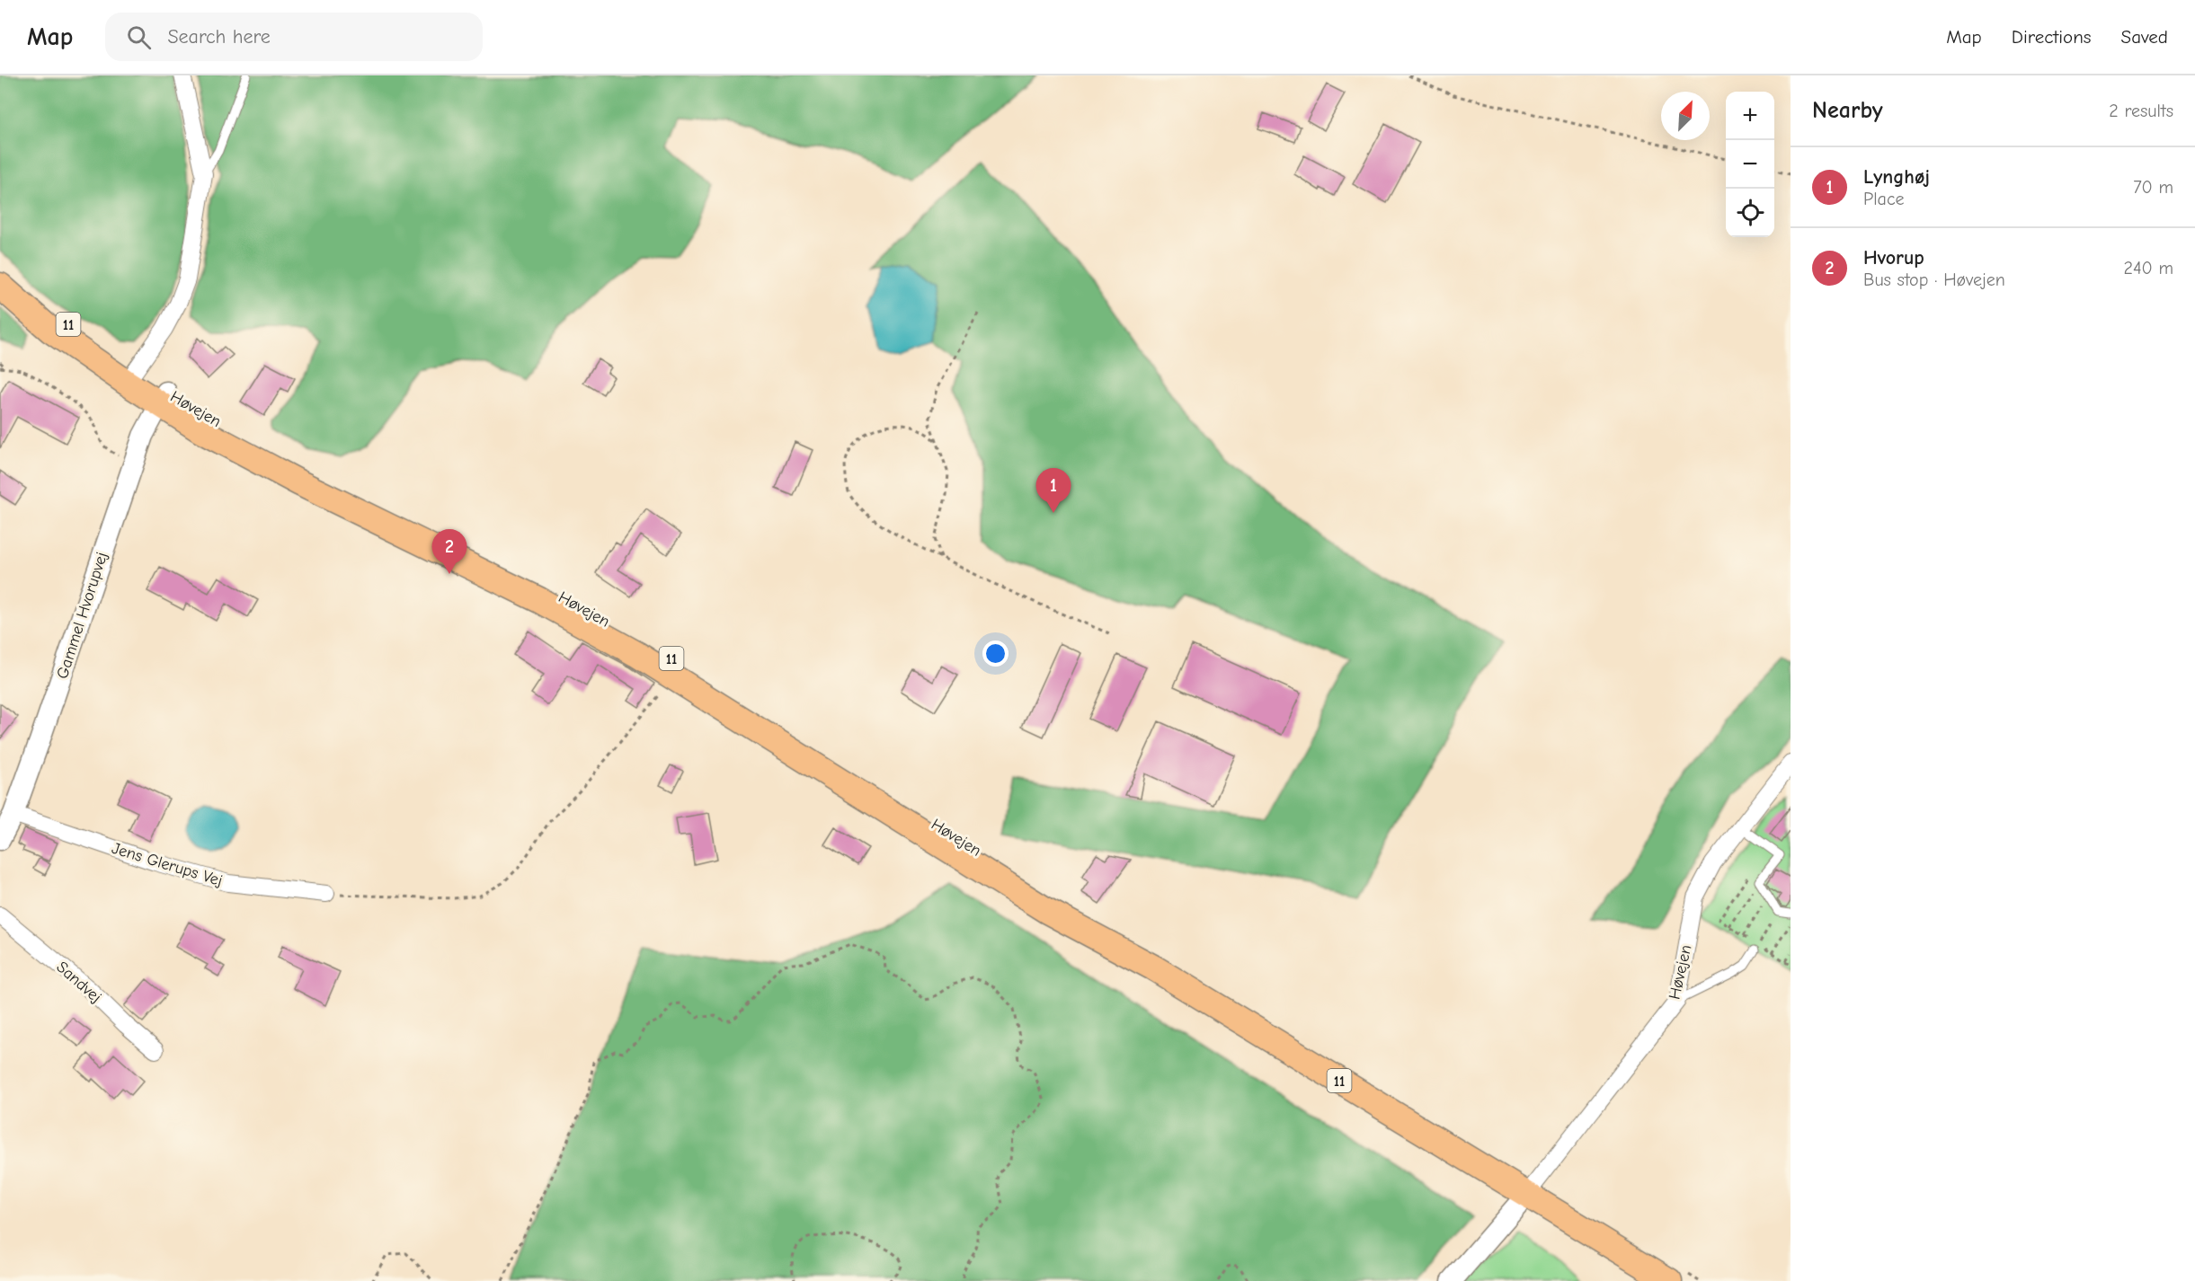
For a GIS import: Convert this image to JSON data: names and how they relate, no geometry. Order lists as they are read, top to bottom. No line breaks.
{"streets":{"main road":["11","Høvejen"],"street":["Gammel Hvorupvej","Jens Glerups Vej","Sandvej"]},"crossings":[["Høvejen","Gammel Hvorupvej"],["Gammel Hvorupvej","Jens Glerups Vej"]],"north":"top right","page":{"header":"Map","search":"Search here","nav":["Map","Directions","Saved"],"heading":["Nearby","2 results"],"map_buttons":["+","−"],"list":[{"mark":"1","name":"Lynghøj","note":"Place","value":"70 m"},{"mark":"2","name":"Hvorup","note":"Bus stop · Høvejen","value":"240 m"}],"pins":["1","2"]}}
